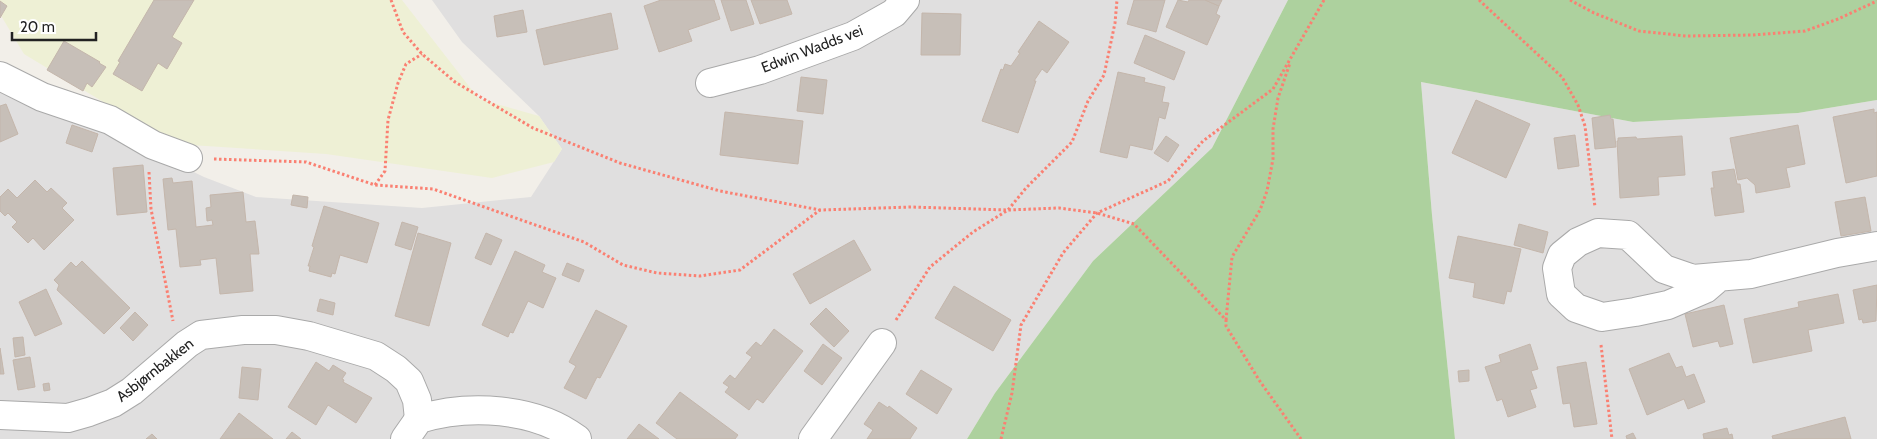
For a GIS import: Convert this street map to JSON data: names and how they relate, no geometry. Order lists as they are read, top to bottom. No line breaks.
{"streets":{"street":["Edwin Wadds vei","Asbjørnbakken"]},"scale_bar":"20 m"}
